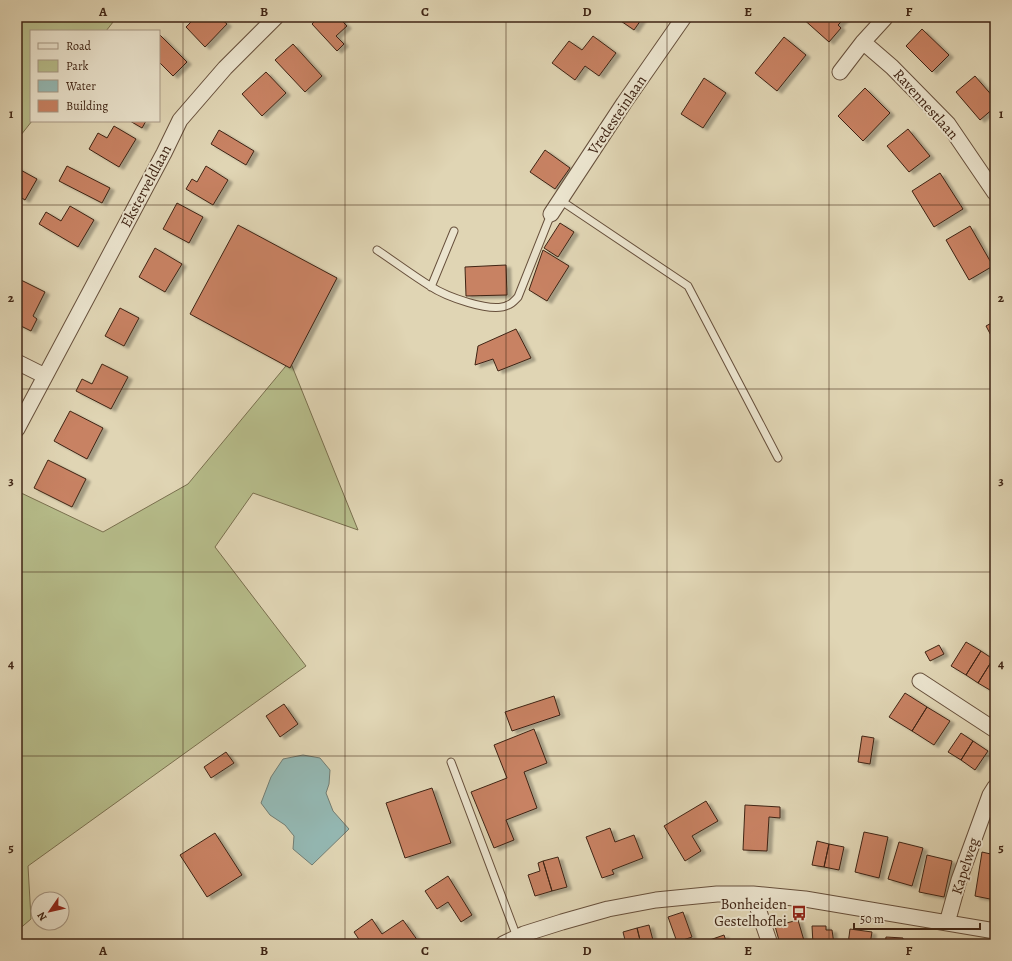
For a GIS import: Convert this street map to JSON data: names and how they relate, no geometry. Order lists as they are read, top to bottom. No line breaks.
{"streets":{"street":["Ravennestlaan","Vredesteinlaan","Eksterveldlaan","Kapelweg"]},"places":{"bus stop":["Bonheiden Gestelhoflei"]},"legend":["Road","Park","Water","Building"],"scale_bar":"50 m","north":"bottom left","grid":{"columns":["A","B","C","D","E","F"],"rows":["1","2","3","4","5"]}}
